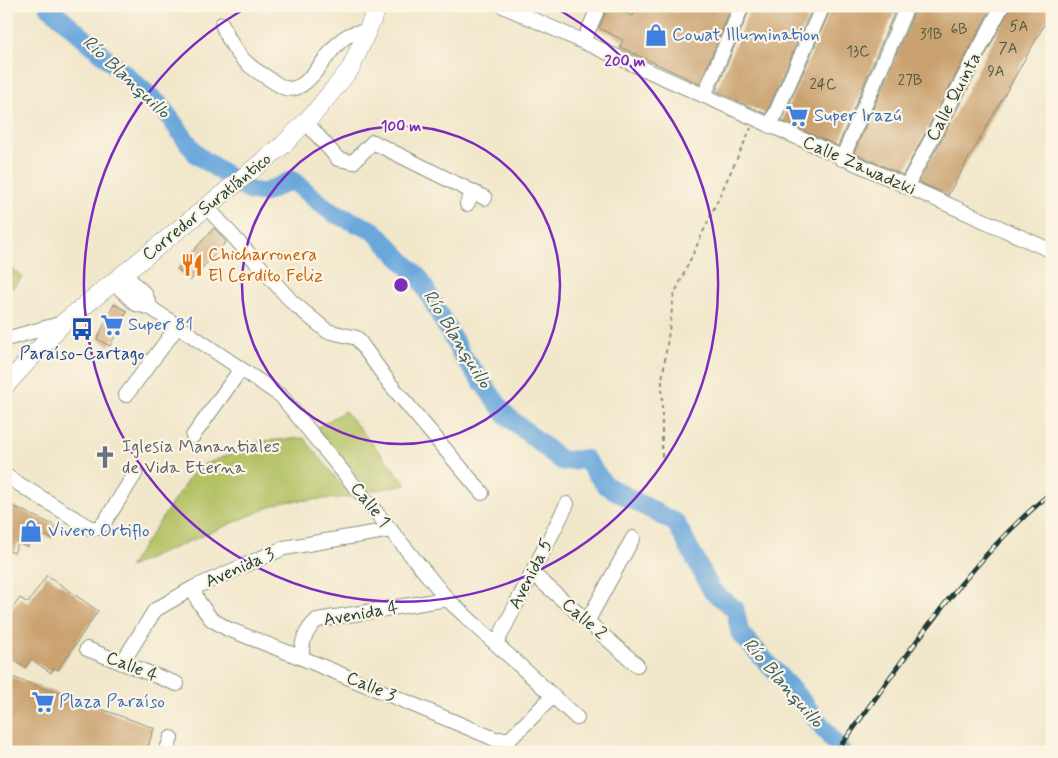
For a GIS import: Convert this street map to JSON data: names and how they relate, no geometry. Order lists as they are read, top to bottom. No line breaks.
{"streets":{"main road":["Corredor Suratlántico"],"street":["Calle Quinta","Calle Zawadzki","Calle 1","Avenida 3","Avenida 5","Avenida 4","Calle 2","Calle 4","Calle 3"]},"crossings":[["Calle Quinta","Calle Zawadzki"],["Corredor Suratlántico","Calle 1"],["Calle 1","Avenida 3"],["Calle 1","Avenida 5"],["Calle 1","Avenida 4"],["Calle 1","Calle 3"],["Avenida 3","Calle 4"],["Avenida 3","Calle 3"],["Avenida 5","Calle 2"],["Avenida 4","Calle 3"]],"water":["Río Blanquillo"],"places":{"shop":["Cowat Illumination","Vivero Ortiflo"],"supermarket":["Super Irazú","Super 81","Plaza Paraíso"],"restaurant":["Chicharronera El Cerdito Feliz"],"bus stop":["Paraíso-Cartago"],"church":["Iglesia Manantiales de Vida Eterna"]},"house_numbers":["5A","6B","31B","7A","13C","9A","27B","24C"],"rings":["200 m","100 m"]}
